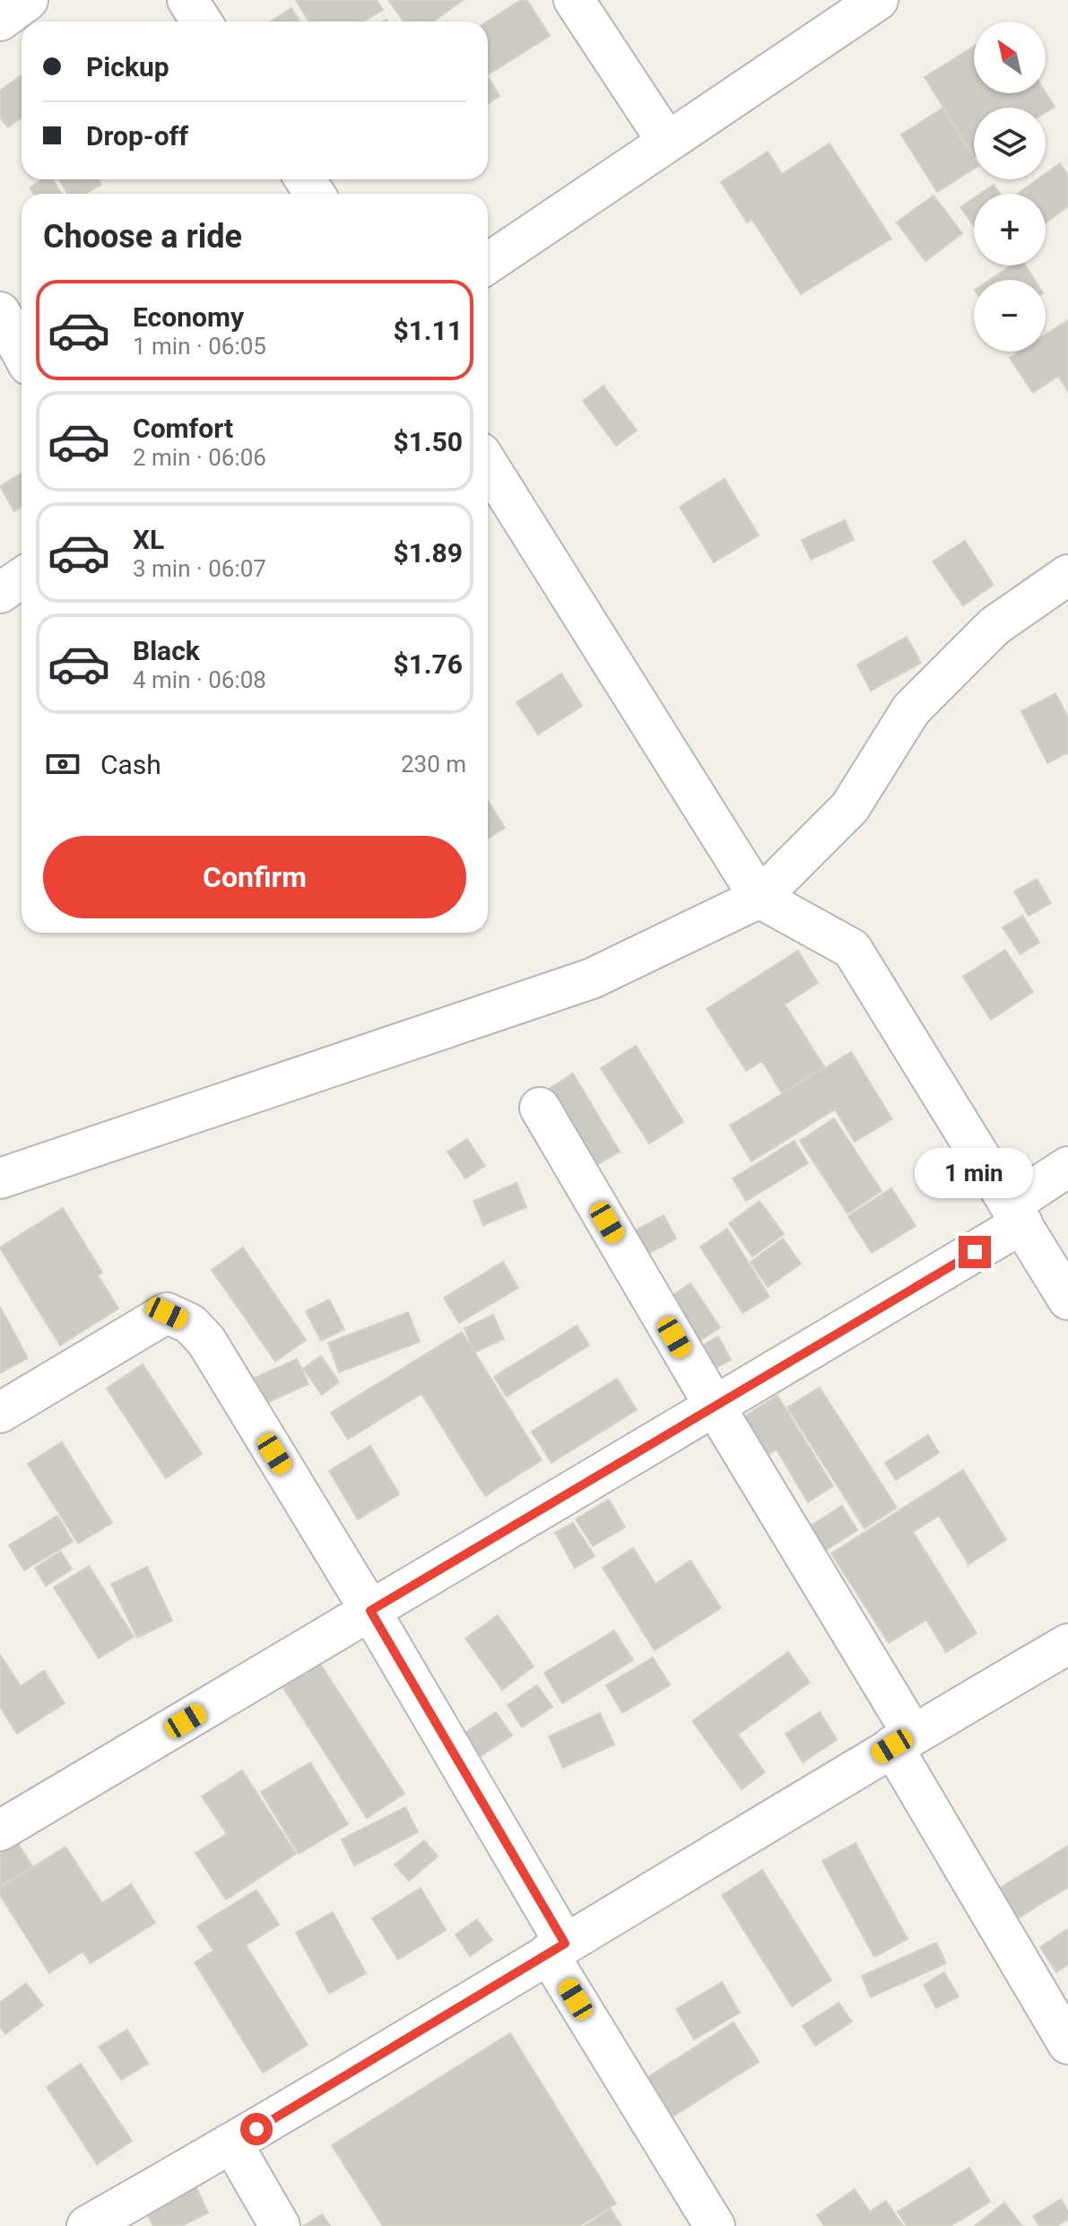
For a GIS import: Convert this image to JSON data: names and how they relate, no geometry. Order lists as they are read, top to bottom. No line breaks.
{"north":"top left","page":{"map_buttons":["+","−"],"banner":["Pickup","Drop-off"],"heading":"Choose a ride","list":[{"name":"Economy","note":"1 min · 06:05","value":"$1.11"},{"name":"Comfort","note":"2 min · 06:06","value":"$1.50"},{"name":"XL","note":"3 min · 06:07","value":"$1.89"},{"name":"Black","note":"4 min · 06:08","value":"$1.76"}],"pay":["Cash","230 m"],"buttons":"Confirm","bubble":"1 min"}}
